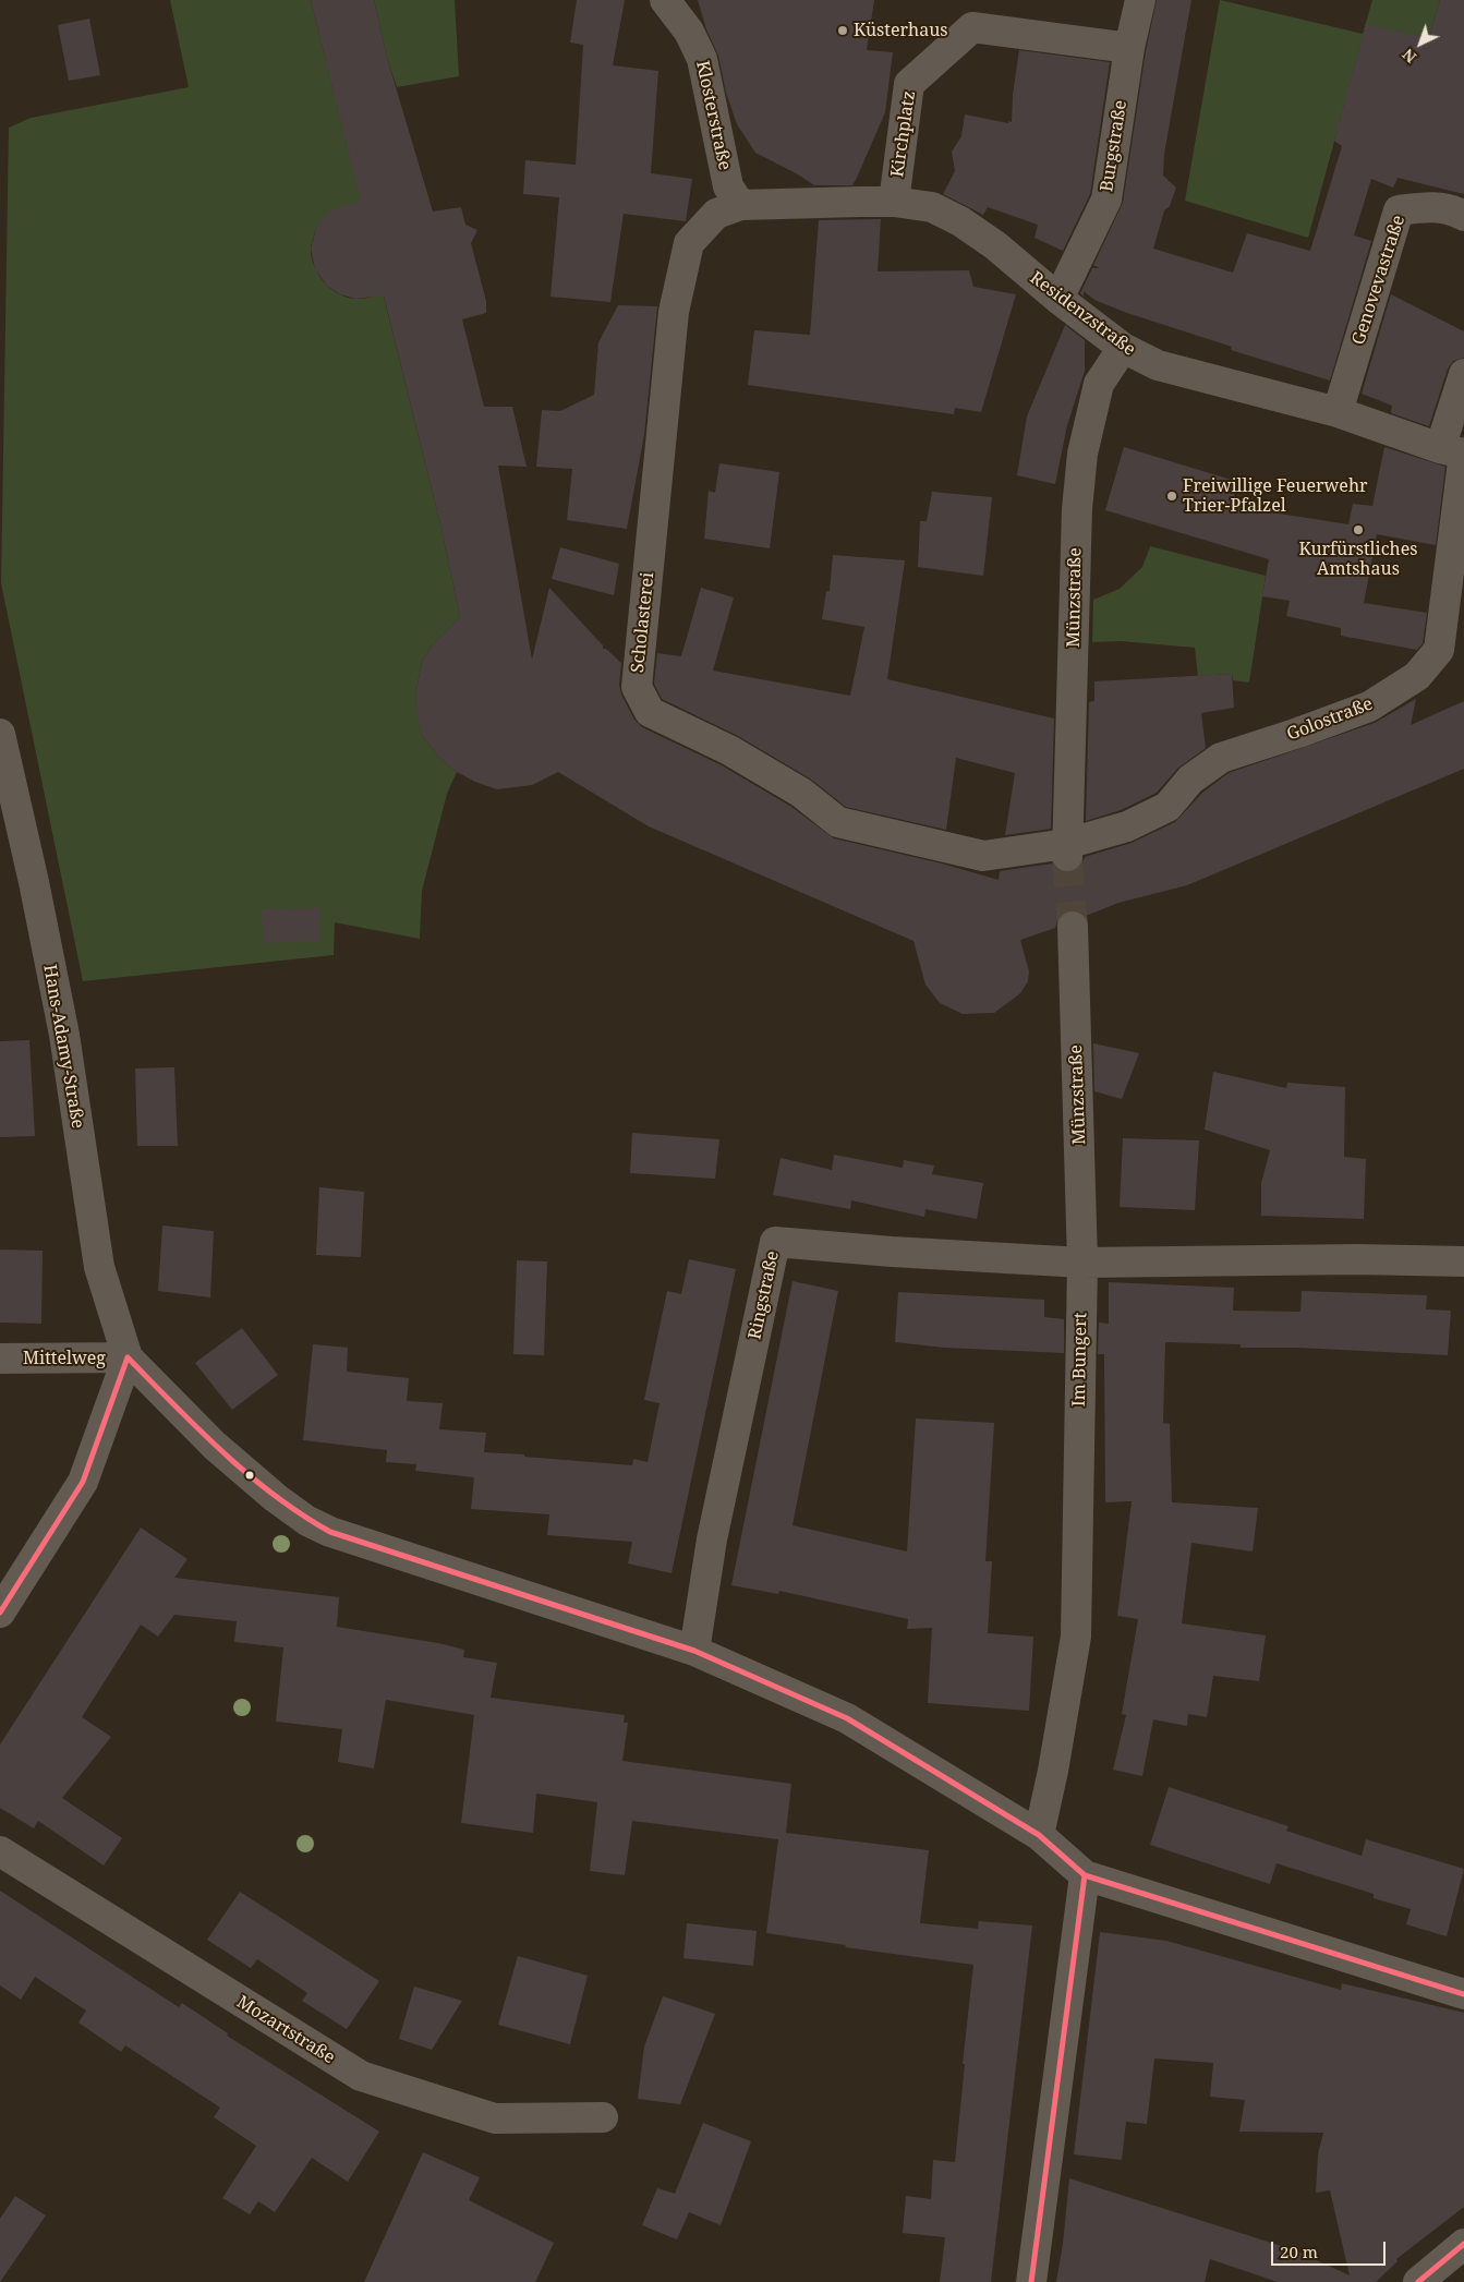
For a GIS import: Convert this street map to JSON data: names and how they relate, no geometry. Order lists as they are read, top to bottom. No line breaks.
{"streets":{"street":["Klosterstraße","Kirchplatz","Burgstraße","Genovevastraße","Residenzstraße","Münzstraße","Scholasterei","Golostraße","Hans-Adamy-Straße","Ringstraße","Mittelweg","Im Bungert","Mozartstraße"]},"crossings":[["Klosterstraße","Residenzstraße"],["Klosterstraße","Scholasterei"],["Kirchplatz","Burgstraße"],["Kirchplatz","Residenzstraße"],["Burgstraße","Residenzstraße"],["Genovevastraße","Residenzstraße"],["Residenzstraße","Münzstraße"],["Residenzstraße","Scholasterei"],["Residenzstraße","Golostraße"],["Münzstraße","Scholasterei"],["Münzstraße","Golostraße"],["Münzstraße","Ringstraße"],["Münzstraße","Im Bungert"],["Scholasterei","Golostraße"],["Hans-Adamy-Straße","Mittelweg"],["Ringstraße","Im Bungert"]],"places":["Küsterhaus","Freiwillige Feuerwehr Trier-Pfalzel","Kurfürstliches Amtshaus"],"scale_bar":"20 m","north":"bottom left"}
